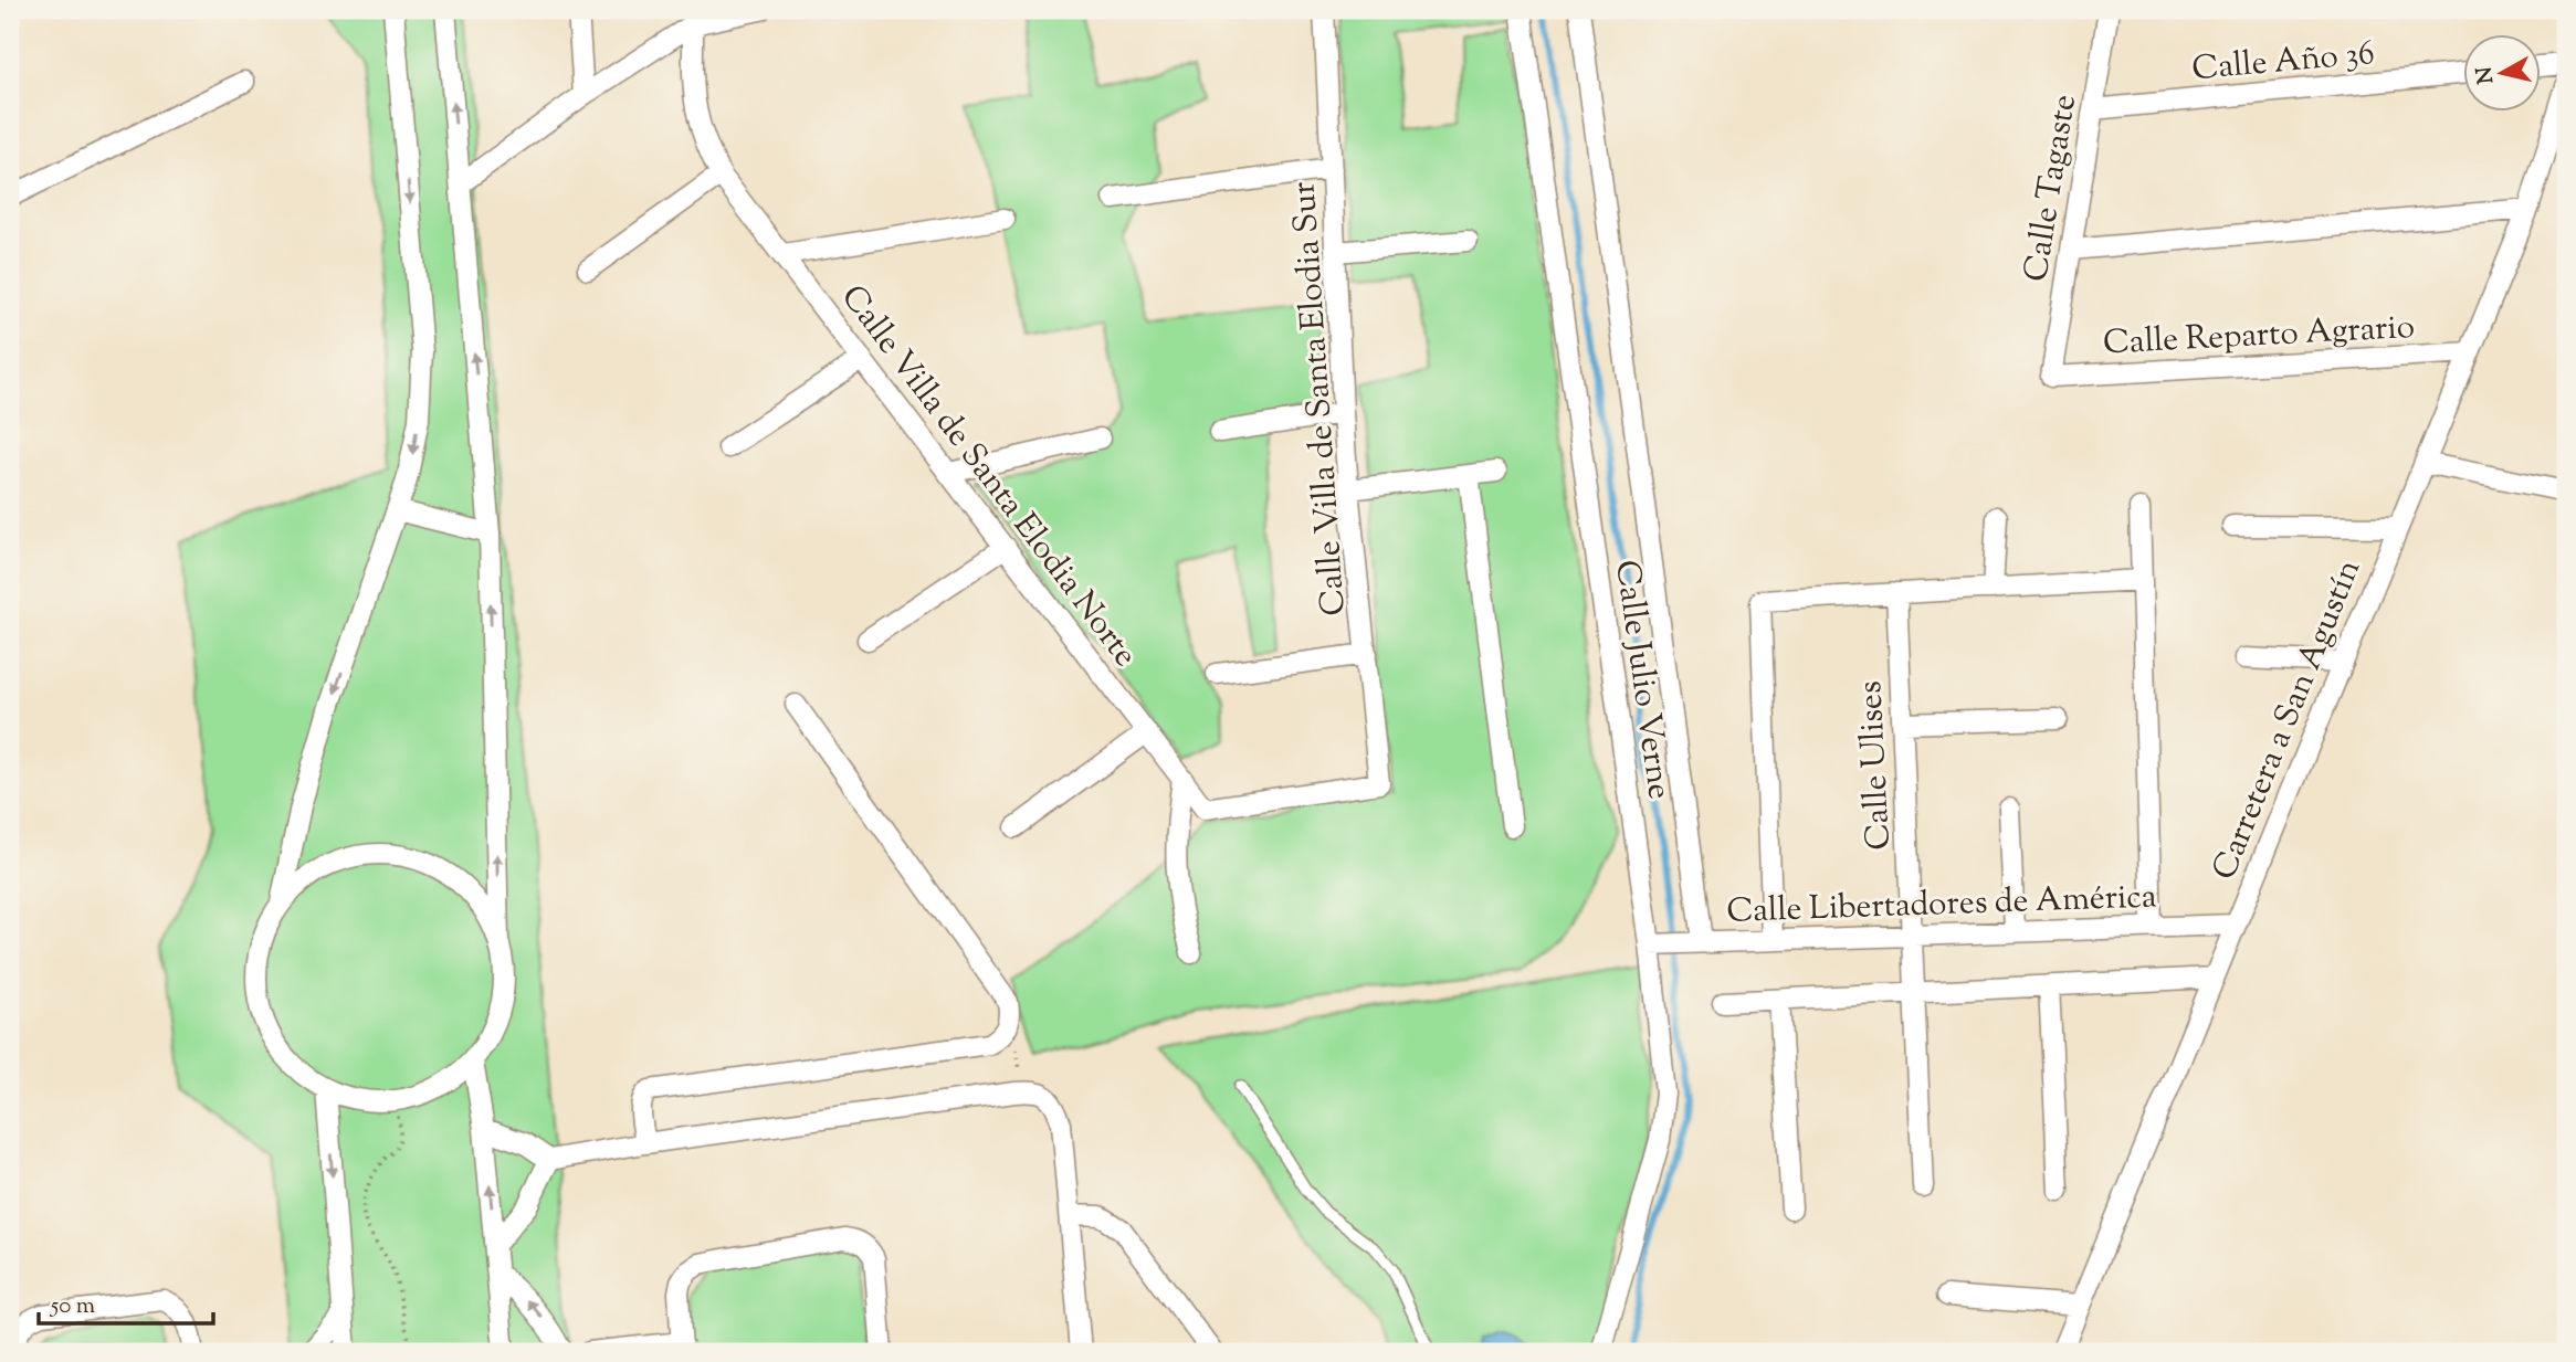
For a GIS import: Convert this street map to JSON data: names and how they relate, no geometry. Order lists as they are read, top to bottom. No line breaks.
{"streets":{"street":["Calle Año 36","Calle Tagaste","Calle Reparto Agrario","Calle Villa de Santa Elodia Sur","Calle Villa de Santa Elodia Norte","Calle Julio Verne","Carretera a San Agustín","Calle Ulises","Calle Libertadores de América"]},"crossings":[["Calle Año 36","Calle Tagaste"],["Calle Tagaste","Calle Reparto Agrario"],["Calle Reparto Agrario","Carretera a San Agustín"],["Calle Villa de Santa Elodia Sur","Calle Villa de Santa Elodia Norte"],["Calle Julio Verne","Calle Libertadores de América"],["Carretera a San Agustín","Calle Libertadores de América"],["Calle Ulises","Calle Libertadores de América"]],"scale_bar":"50 m","north":"left"}
